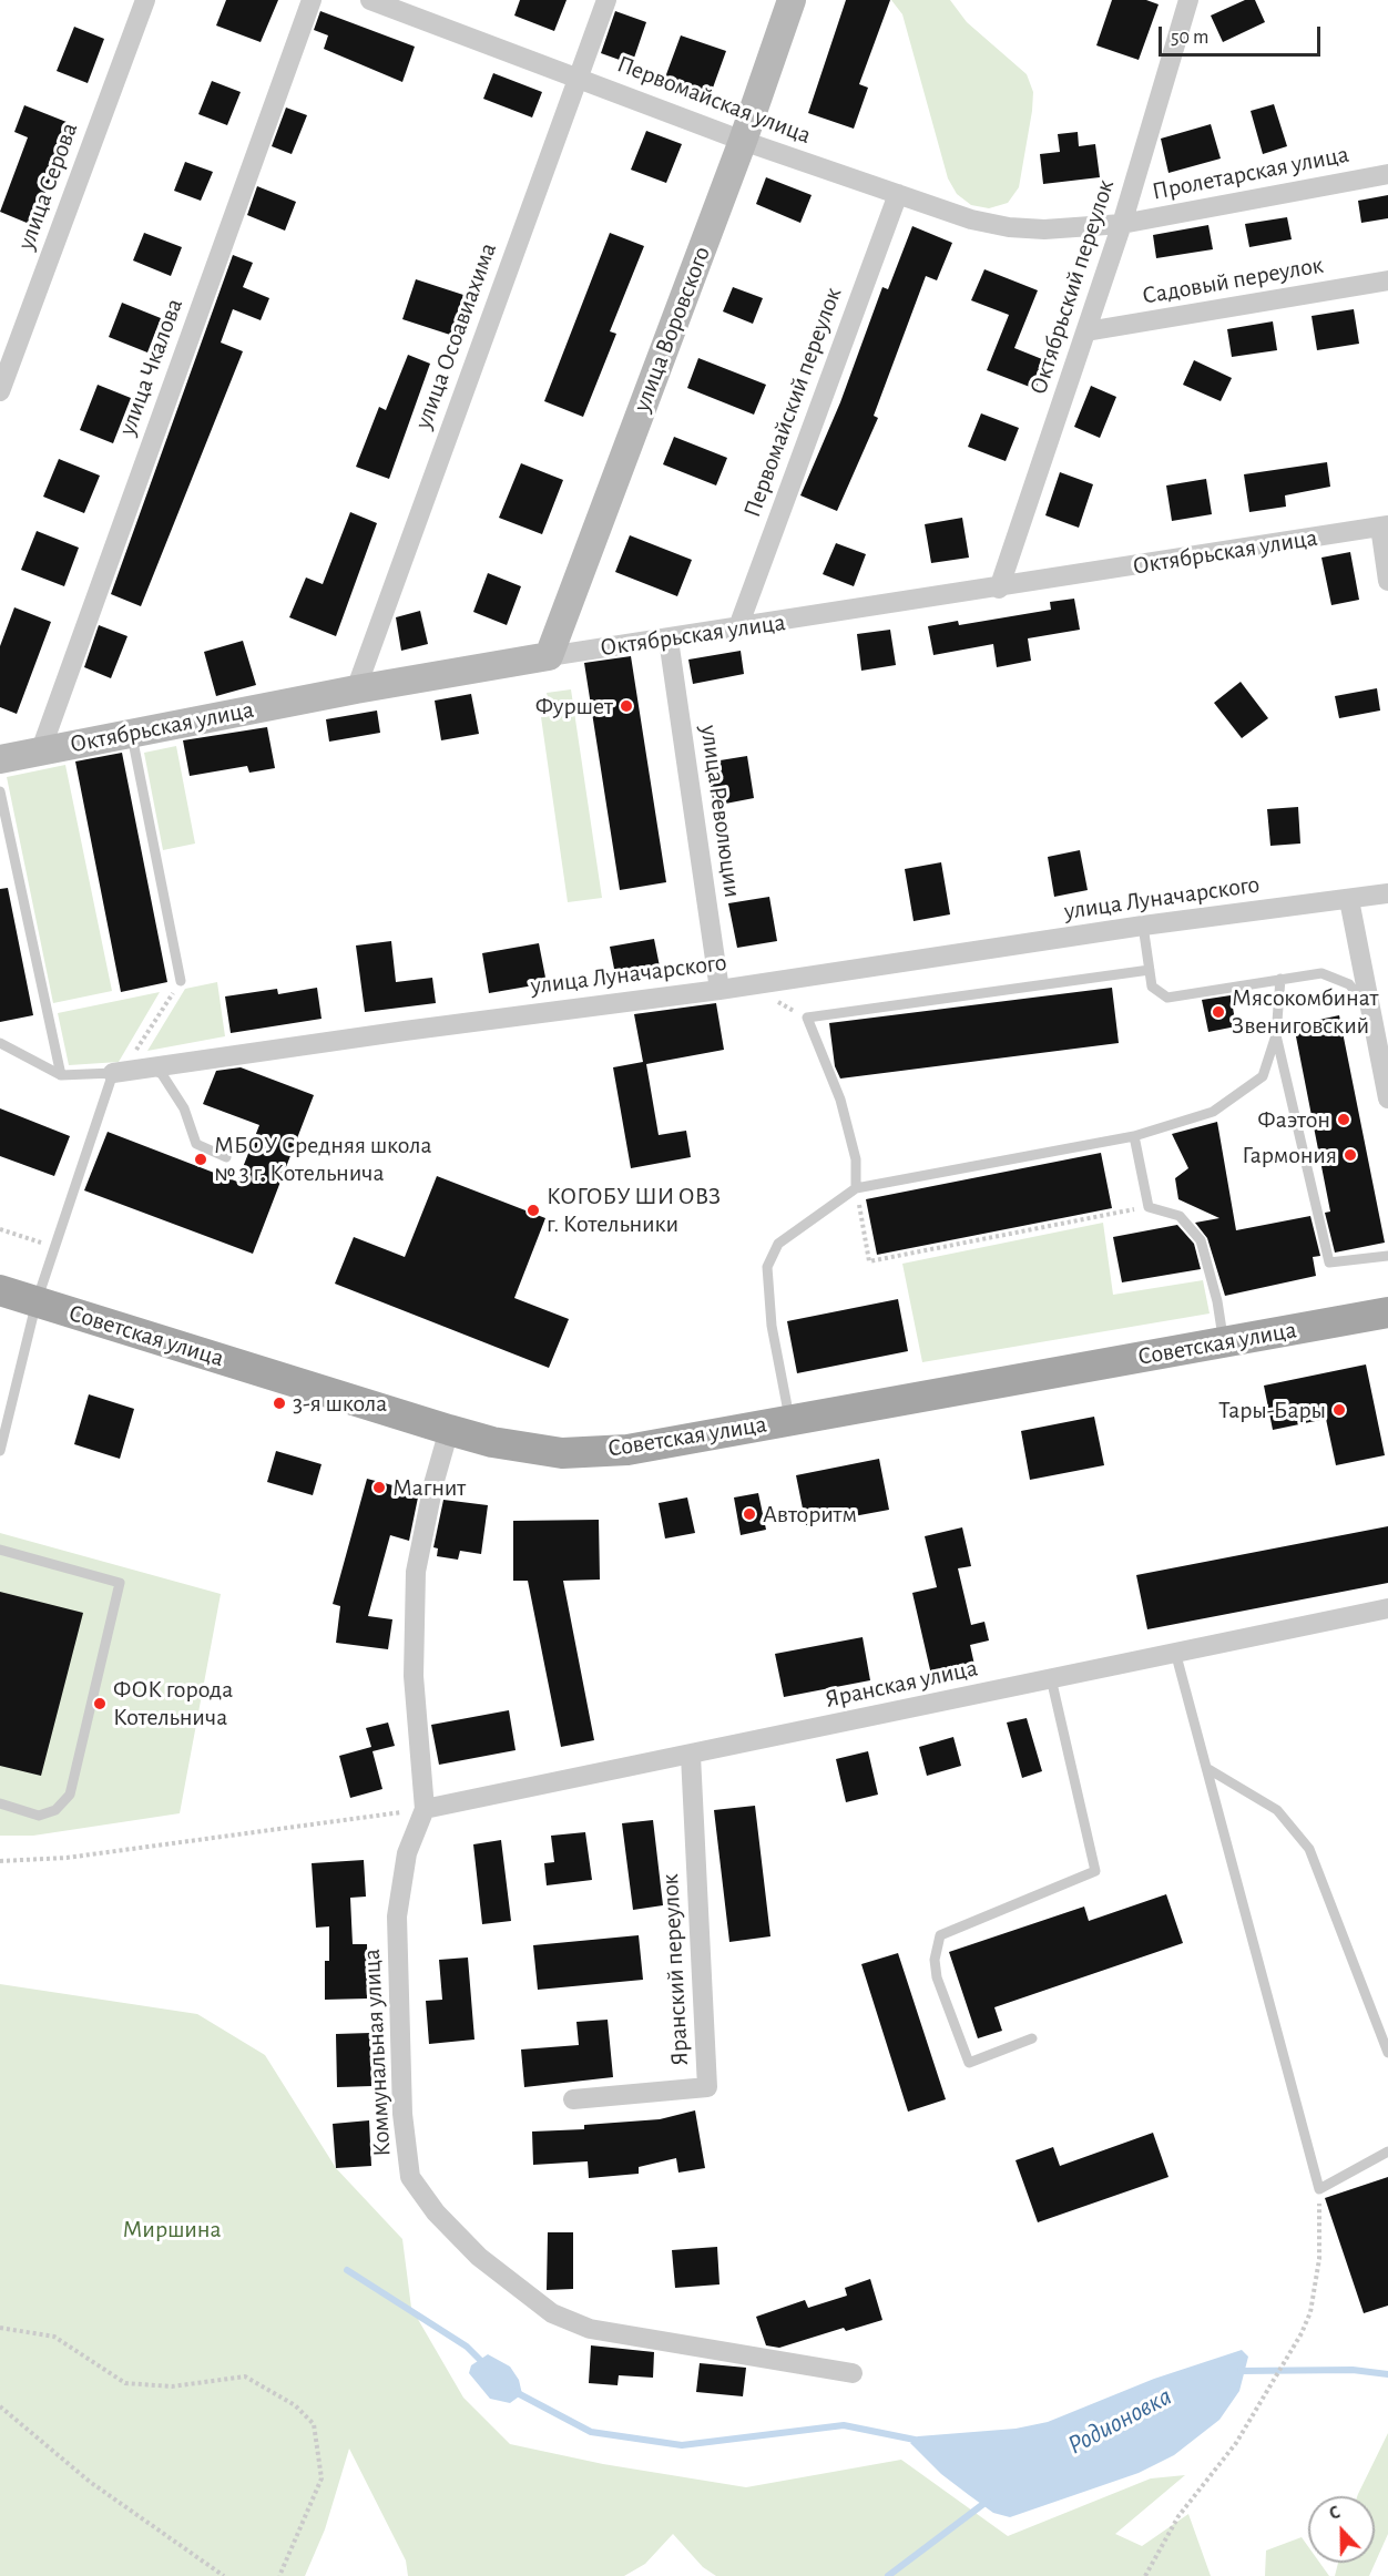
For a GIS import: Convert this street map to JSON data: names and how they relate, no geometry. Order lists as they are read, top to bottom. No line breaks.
{"streets":{"main road":["Советская улица"],"street":["Первомайская улица","Пролетарская улица","улица Серова","Садовый переулок","Октябрьский переулок","улица Воровского","улица Осоавиахима","улица Чкалова","Первомайский переулок","Октябрьская улица","улица Революции","улица Луначарского","Яранская улица","Яранский переулок","Коммунальная улица"]},"crossings":[["Первомайская улица","Пролетарская улица"],["Первомайская улица","улица Воровского"],["Первомайская улица","улица Осоавиахима"],["Первомайская улица","Первомайский переулок"],["Пролетарская улица","Октябрьский переулок"],["Садовый переулок","Октябрьский переулок"],["Октябрьский переулок","Октябрьская улица"],["улица Воровского","Октябрьская улица"],["улица Осоавиахима","Октябрьская улица"],["улица Чкалова","Октябрьская улица"],["Первомайский переулок","Октябрьская улица"],["Октябрьская улица","улица Революции"],["улица Революции","улица Луначарского"],["Советская улица","Коммунальная улица"],["Яранская улица","Яранский переулок"],["Яранская улица","Коммунальная улица"]],"water":["Родионовка"],"parks":["Миршина"],"places":["Фуршет","Мясокомбинат Звениговский","Фаэтон","Гармония","МБОУ Средняя школа № 3 г. Котельнича","КОГОБУ ШИ ОВЗ г. Котельники","3-я школа","Тары-Бары","Магнит","Авторитм","ФОК города Котельнича"],"scale_bar":"50 m","north":"top"}
